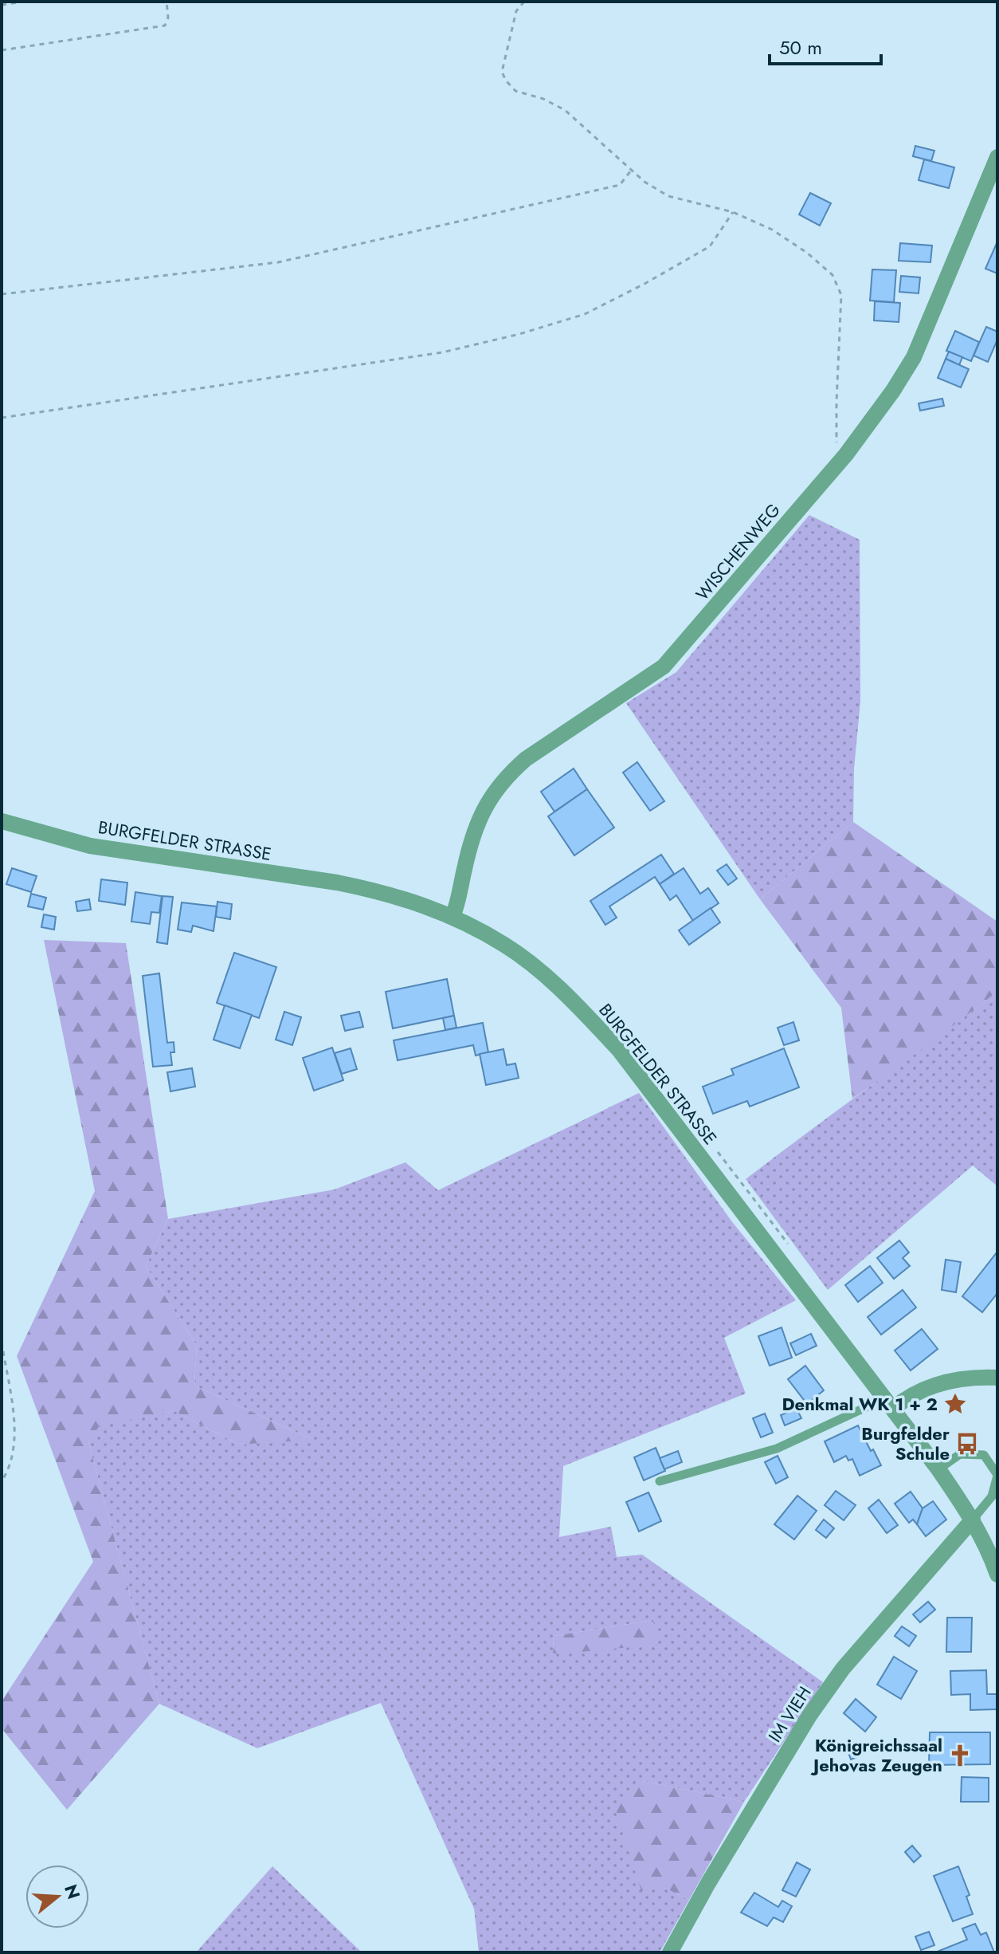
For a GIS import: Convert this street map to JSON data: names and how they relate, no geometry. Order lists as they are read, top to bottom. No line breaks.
{"streets":{"street":["WISCHENWEG","BURGFELDER STRASSE","IM VIEH"]},"crossings":[["WISCHENWEG","BURGFELDER STRASSE"],["BURGFELDER STRASSE","IM VIEH"]],"places":{"place":["Denkmal WK 1 + 2"],"bus stop":["Burgfelder Schule"],"church":["Königreichssaal Jehovas Zeugen"]},"scale_bar":"50 m","north":"right"}
